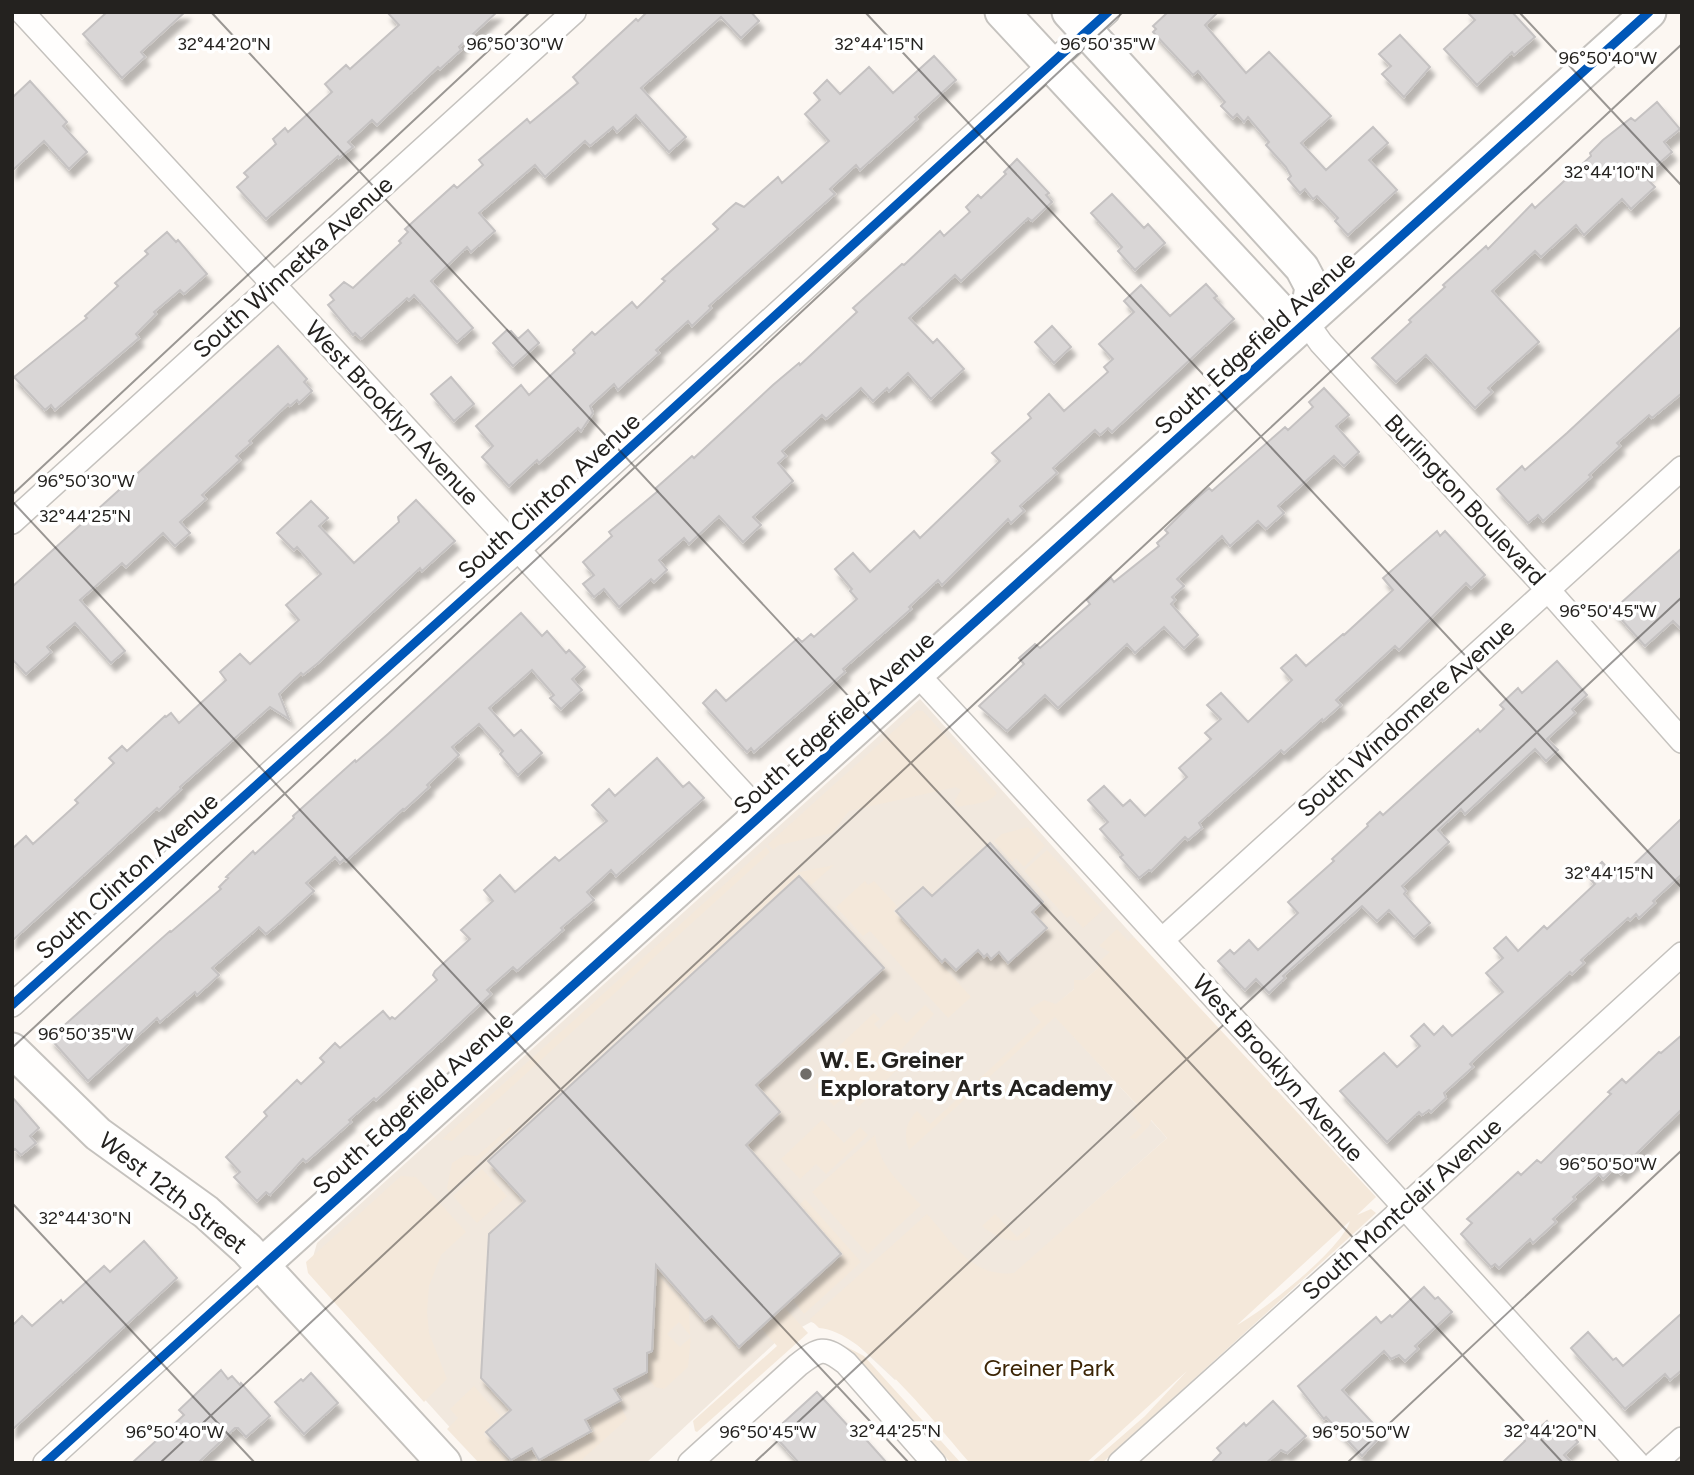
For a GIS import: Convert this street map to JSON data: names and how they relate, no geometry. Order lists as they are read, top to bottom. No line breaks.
{"streets":{"street":["South Winnetka Avenue","South Edgefield Avenue","West Brooklyn Avenue","South Clinton Avenue","Burlington Boulevard","South Windomere Avenue","West 12th Street","South Montclair Avenue"]},"crossings":[["South Winnetka Avenue","West Brooklyn Avenue"],["South Edgefield Avenue","West Brooklyn Avenue"],["South Edgefield Avenue","Burlington Boulevard"],["South Edgefield Avenue","West 12th Street"],["West Brooklyn Avenue","South Clinton Avenue"],["West Brooklyn Avenue","South Windomere Avenue"],["West Brooklyn Avenue","South Montclair Avenue"],["South Clinton Avenue","Burlington Boulevard"],["Burlington Boulevard","South Windomere Avenue"]],"parks":["Greiner Park"],"places":["W. E. Greiner Exploratory Arts Academy"],"coordinates":["96°50'30\"W","96°50'35\"W","32°44'20\"N","32°44'15\"N","96°50'40\"W","32°44'10\"N","32°44'25\"N","96°50'45\"W","96°50'50\"W","32°44'30\"N"]}
